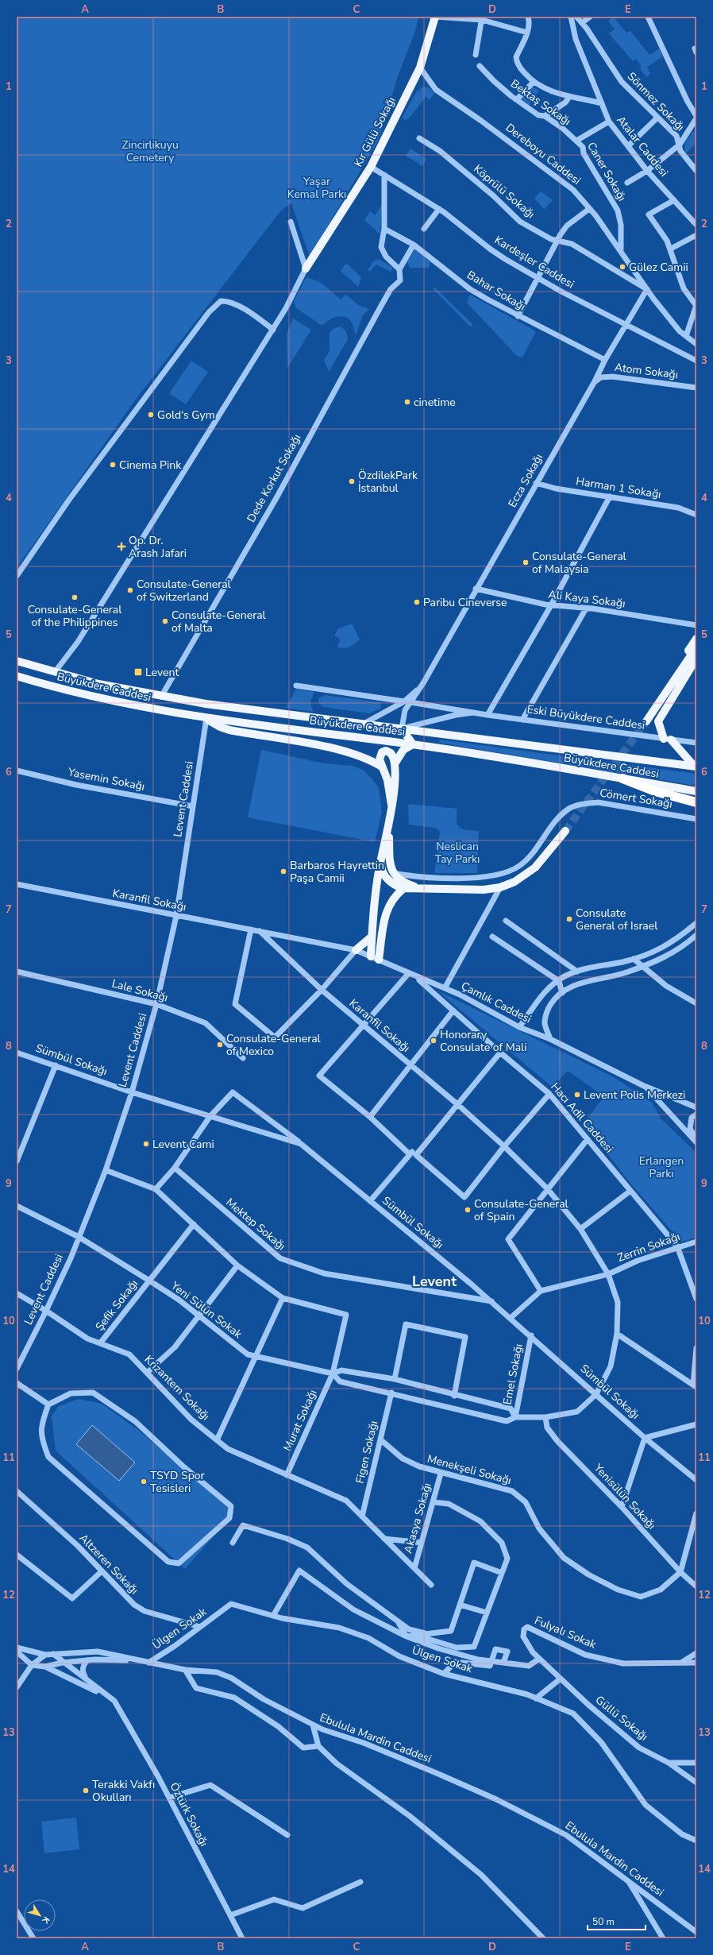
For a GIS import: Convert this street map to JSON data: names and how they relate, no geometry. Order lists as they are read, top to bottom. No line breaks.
{"streets":{"main road":["Kır Gülü Sokağı","Büyükdere Caddesi"],"street":["Sönmez Sokağı","Bektaş Sokağı","Atalar Caddesi","Dereboyu Caddesi","Caner Sokağı","Köprülü Sokağı","Kardeşler Caddesi","Bahar Sokağı","Atom Sokağı","Dede Korkut Sokağı","Ecza Sokağı","Harman 1 Sokağı","Ali Kaya Sokağı","Eski Büyükdere Caddesi","Yasemin Sokağı","Cömert Sokağı","Levent Caddesi","Karanfil Sokağı","Lale Sokağı","Çamlık Caddesi","Sümbül Sokağı","Hacı Adil Caddesi","Mektep Sokağı","Zerrin Sokağı","Şefik Sokağı","Yeni Sülün Sokak","Emel Sokağı","Krizantem Sokağı","Murat Sokağı","Figen Sokağı","Menekşeli Sokağı","Yenisülün Sokağı","Akasya Sokağı","Altzeren Sokağı","Ülgen Sokak","Fulyalı Sokak","Güllü Sokağı","Ebulula Mardin Caddesi","Öztürk Sokağı"]},"crossings":[["Bektaş Sokağı","Caner Sokağı"],["Kır Gülü Sokağı","Dereboyu Caddesi"],["Kır Gülü Sokağı","Kardeşler Caddesi"],["Atalar Caddesi","Caner Sokağı"],["Dereboyu Caddesi","Caner Sokağı"],["Dereboyu Caddesi","Köprülü Sokağı"],["Dereboyu Caddesi","Ecza Sokağı"],["Köprülü Sokağı","Ecza Sokağı"],["Kardeşler Caddesi","Ecza Sokağı"],["Bahar Sokağı","Dede Korkut Sokağı"],["Bahar Sokağı","Ecza Sokağı"],["Atom Sokağı","Ecza Sokağı"],["Dede Korkut Sokağı","Büyükdere Caddesi"],["Ecza Sokağı","Harman 1 Sokağı"],["Ecza Sokağı","Ali Kaya Sokağı"],["Büyükdere Caddesi","Levent Caddesi"],["Yasemin Sokağı","Levent Caddesi"],["Levent Caddesi","Karanfil Sokağı"],["Levent Caddesi","Lale Sokağı"],["Levent Caddesi","Sümbül Sokağı"],["Levent Caddesi","Yeni Sülün Sokak"],["Levent Caddesi","Krizantem Sokağı"],["Karanfil Sokağı","Çamlık Caddesi"],["Karanfil Sokağı","Sümbül Sokağı"],["Karanfil Sokağı","Zerrin Sokağı"],["Çamlık Caddesi","Hacı Adil Caddesi"],["Sümbül Sokağı","Mektep Sokağı"],["Sümbül Sokağı","Emel Sokağı"],["Hacı Adil Caddesi","Zerrin Sokağı"],["Şefik Sokağı","Yeni Sülün Sokak"],["Şefik Sokağı","Krizantem Sokağı"],["Yeni Sülün Sokak","Murat Sokağı"],["Krizantem Sokağı","Murat Sokağı"],["Krizantem Sokağı","Figen Sokağı"],["Krizantem Sokağı","Akasya Sokağı"],["Figen Sokağı","Menekşeli Sokağı"],["Menekşeli Sokağı","Yenisülün Sokağı"],["Menekşeli Sokağı","Akasya Sokağı"],["Altzeren Sokağı","Ülgen Sokak"],["Ülgen Sokak","Ebulula Mardin Caddesi"],["Fulyalı Sokak","Güllü Sokağı"],["Ebulula Mardin Caddesi","Öztürk Sokağı"]],"districts":["Levent"],"parks":["Zincirlikuyu Cemetery","Yaşar Kemal Parkı","Neslican Tay Parkı","Erlangen Parkı"],"places":{"other":["Gülez Camii","cinetime","Gold‘s Gym","Cinema Pink","ÖzdilekPark İstanbul","Consulate-General of Malaysia","Consulate-General of Switzerland","Consulate-General of the Philippines","Paribu Cineverse","Consulate-General of Malta","Barbaros Hayrettin Paşa Camii","Consulate General of Israel","Honorary Consulate of Mali","Consulate-General of Mexico","Levent Polis Merkezi","Levent Cami","Consulate-General of Spain","TSYD Spor Tesisleri","Terakki Vakfı Okulları"],"health":["Op. Dr. Arash Jafari"],"transit":["Levent"]},"scale_bar":"50 m","north":"bottom right","grid":{"columns":["A","B","C","D","E"],"rows":["1","2","3","4","5","6","7","8","9","10","11","12","13","14"]}}
